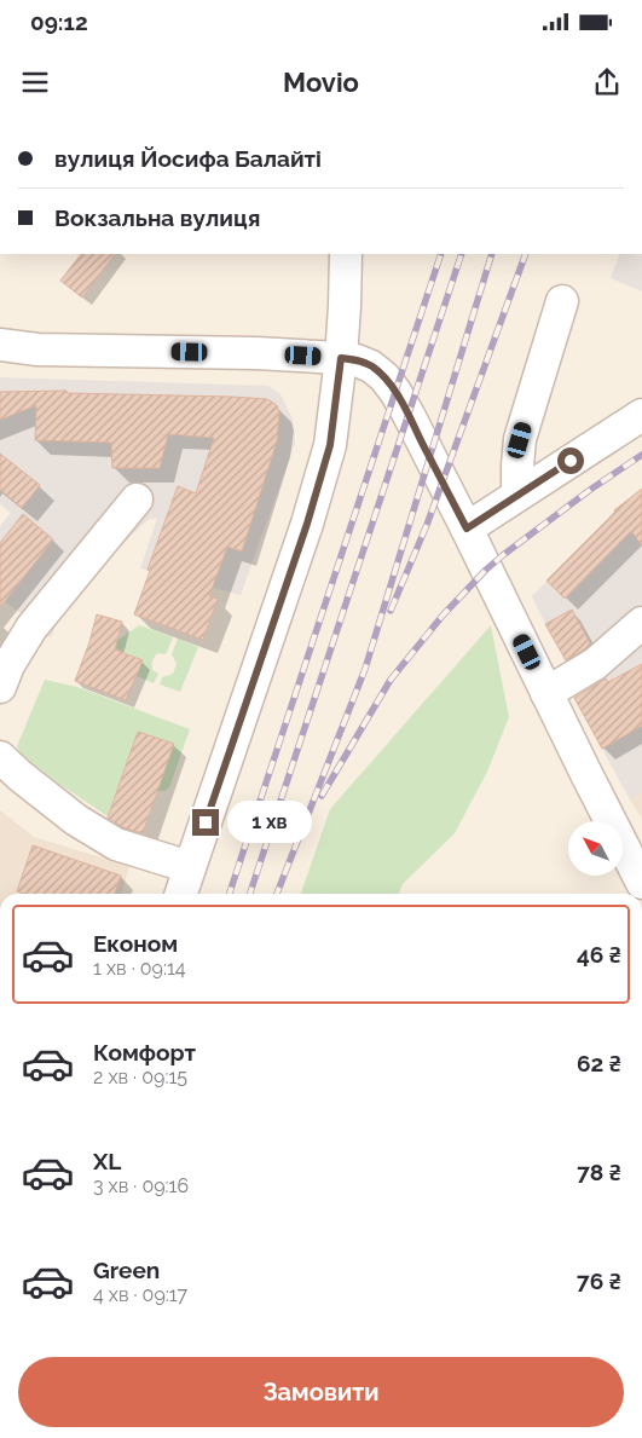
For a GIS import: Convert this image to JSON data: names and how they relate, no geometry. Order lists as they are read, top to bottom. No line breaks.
{"north":"top left","page":{"status":"09:12","header":"Movio","banner":["вулиця Йосифа Балайті","Вокзальна вулиця"],"bubble":"1 хв","list":[{"name":"Економ","note":"1 хв · 09:14","value":"46 ₴"},{"name":"Комфорт","note":"2 хв · 09:15","value":"62 ₴"},{"name":"XL","note":"3 хв · 09:16","value":"78 ₴"},{"name":"Green","note":"4 хв · 09:17","value":"76 ₴"}],"buttons":"Замовити"}}
